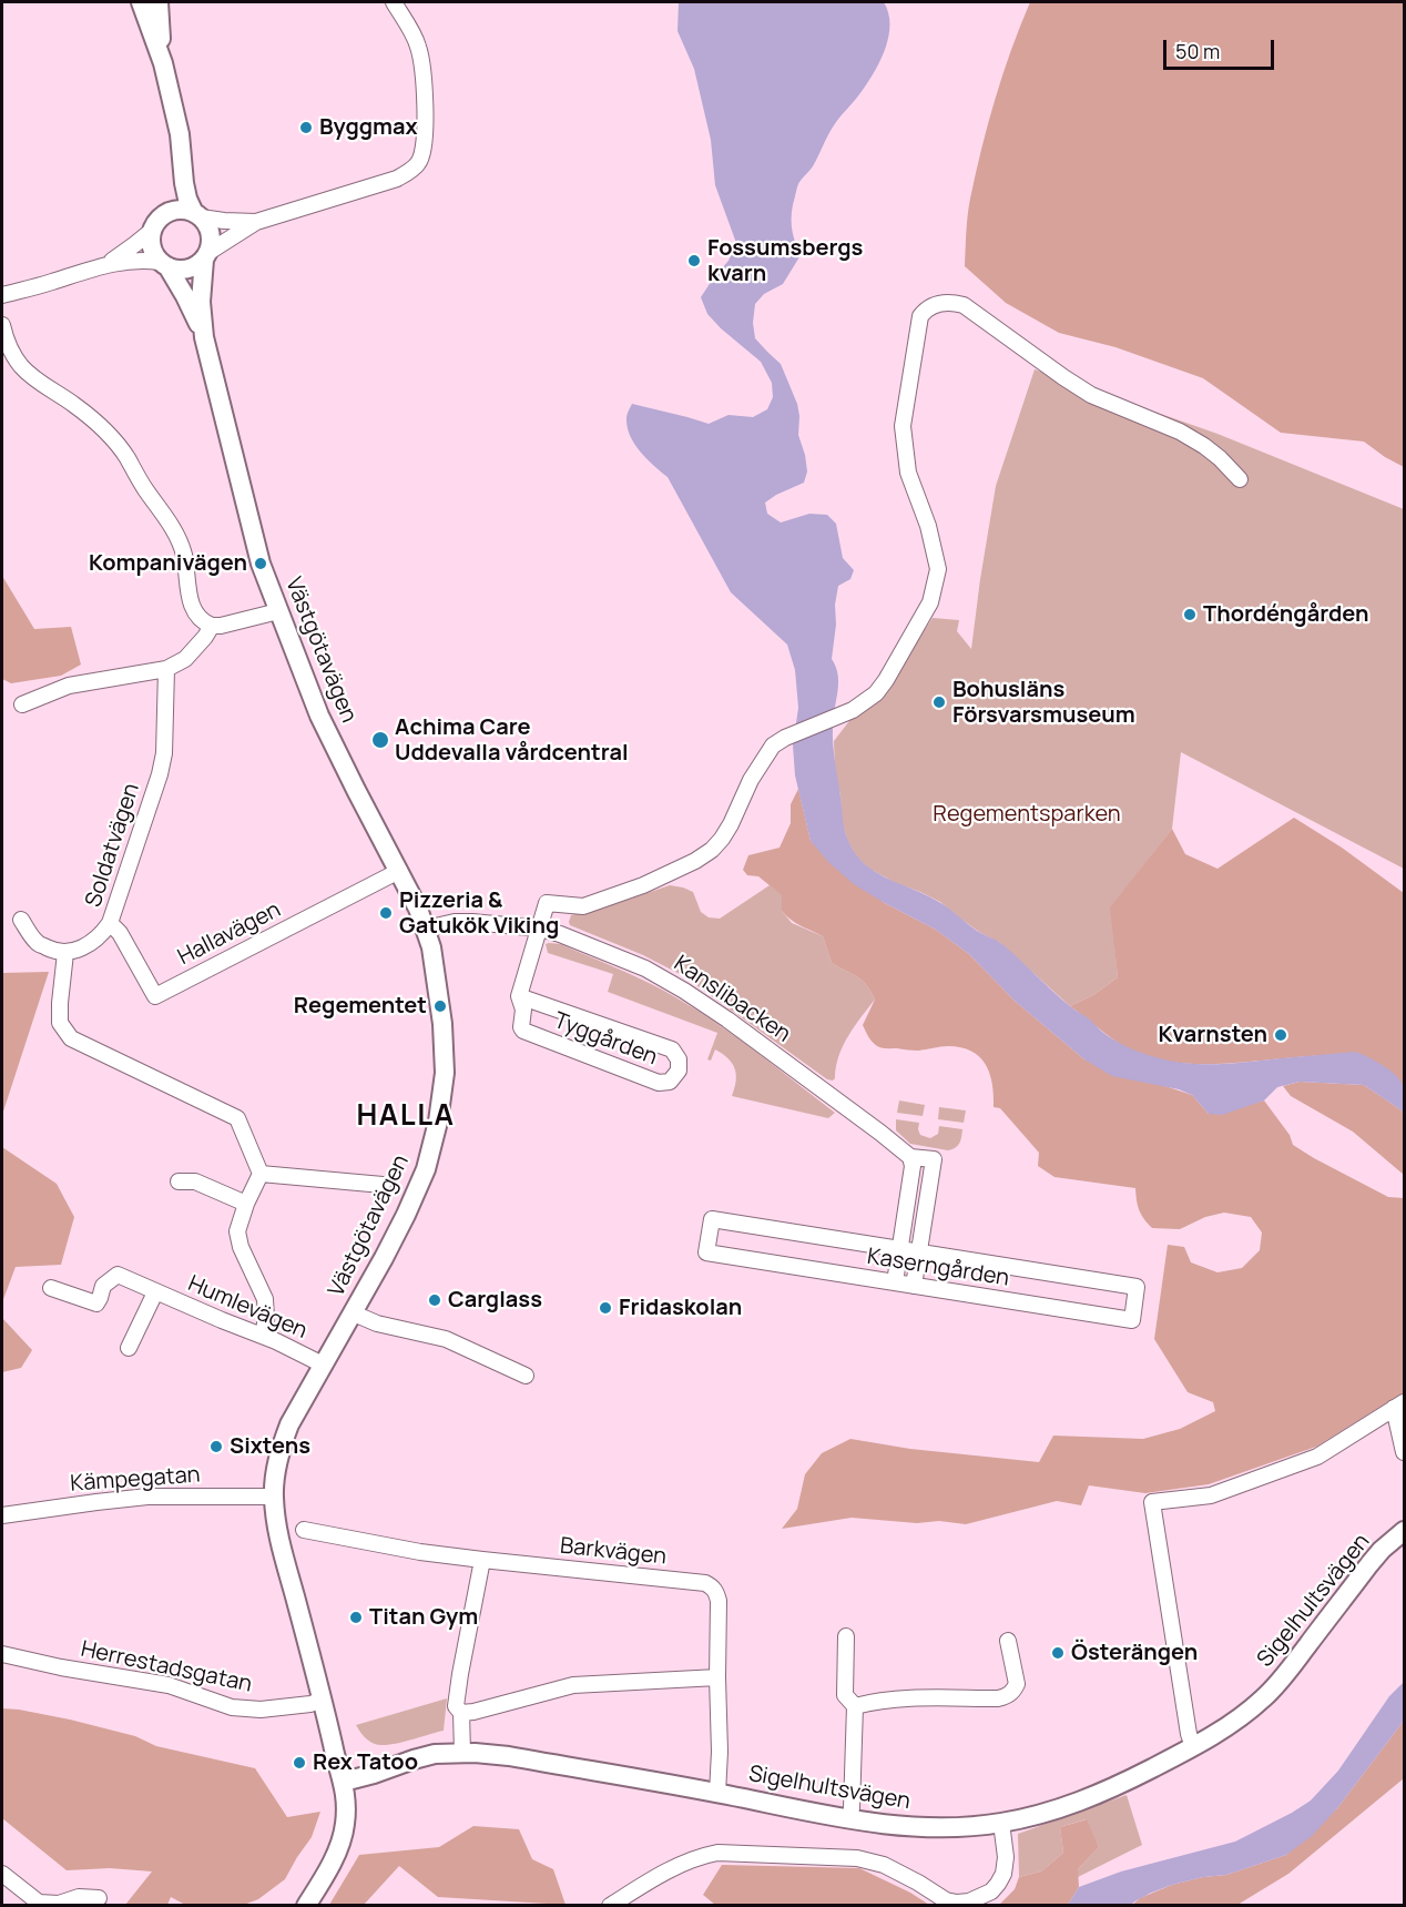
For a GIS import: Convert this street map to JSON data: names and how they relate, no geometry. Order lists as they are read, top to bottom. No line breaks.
{"streets":{"street":["Västgötavägen","Soldatvägen","Hallavägen","Kanslibacken","Tyggården","Kaserngården","Humlevägen","Kämpegatan","Barkvägen","Sigelhultsvägen","Herrestadsgatan"]},"crossings":[["Västgötavägen","Hallavägen"],["Västgötavägen","Kanslibacken"],["Västgötavägen","Humlevägen"],["Västgötavägen","Kämpegatan"],["Västgötavägen","Sigelhultsvägen"],["Västgötavägen","Herrestadsgatan"],["Soldatvägen","Hallavägen"],["Kanslibacken","Tyggården"],["Barkvägen","Sigelhultsvägen"]],"districts":["HALLA"],"parks":["Regementsparken"],"places":["Byggmax","Fossumsbergs kvarn","Kompanivägen","Thordéngården","Bohusläns Försvarsmuseum","Achima Care Uddevalla vårdcentral","Pizzeria & Gatukök Viking","Regementet","Kvarnsten","Carglass","Fridaskolan","Sixtens","Titan Gym","Österängen","Rex Tatoo"],"scale_bar":"50 m"}
